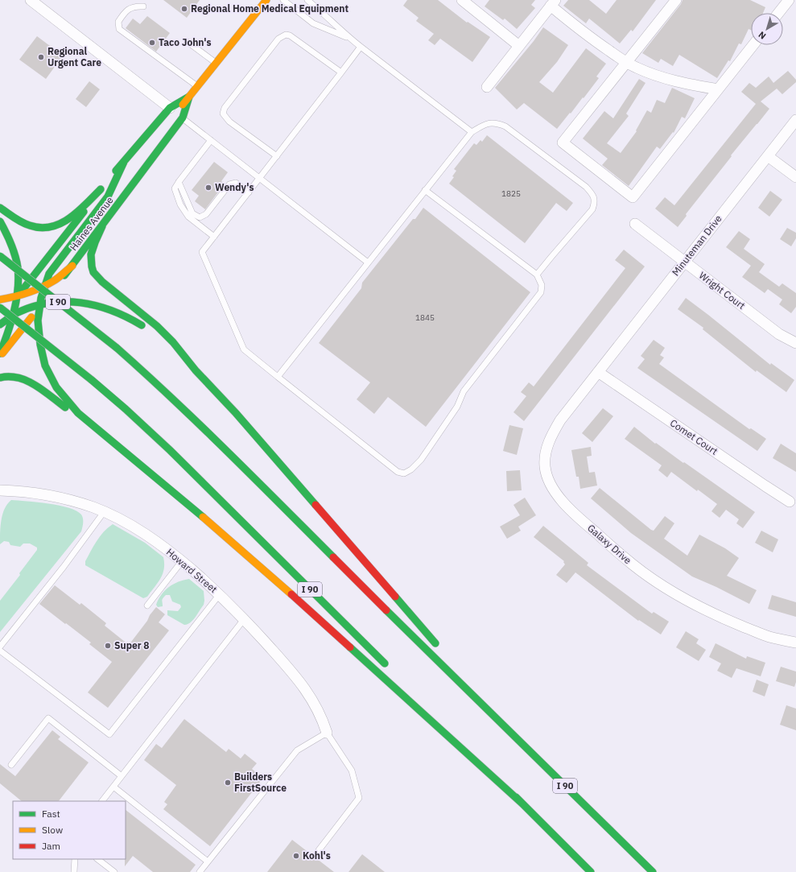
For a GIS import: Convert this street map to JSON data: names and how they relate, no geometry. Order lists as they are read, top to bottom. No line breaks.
{"streets":{"main road":["Haines Avenue","I 90"],"street":["Minuteman Drive","Wright Court","Comet Court","Galaxy Drive","Howard Street"]},"crossings":[["Minuteman Drive","Wright Court"],["Minuteman Drive","Comet Court"],["Minuteman Drive","Galaxy Drive"],["Comet Court","Galaxy Drive"]],"places":["Regional Home Medical Equipment","Taco John's","Regional Urgent Care","Wendy's","Super 8","Builders FirstSource","Kohl's"],"house_numbers":["1825","1845"],"legend":["Fast","Slow","Jam"],"north":"bottom left"}
